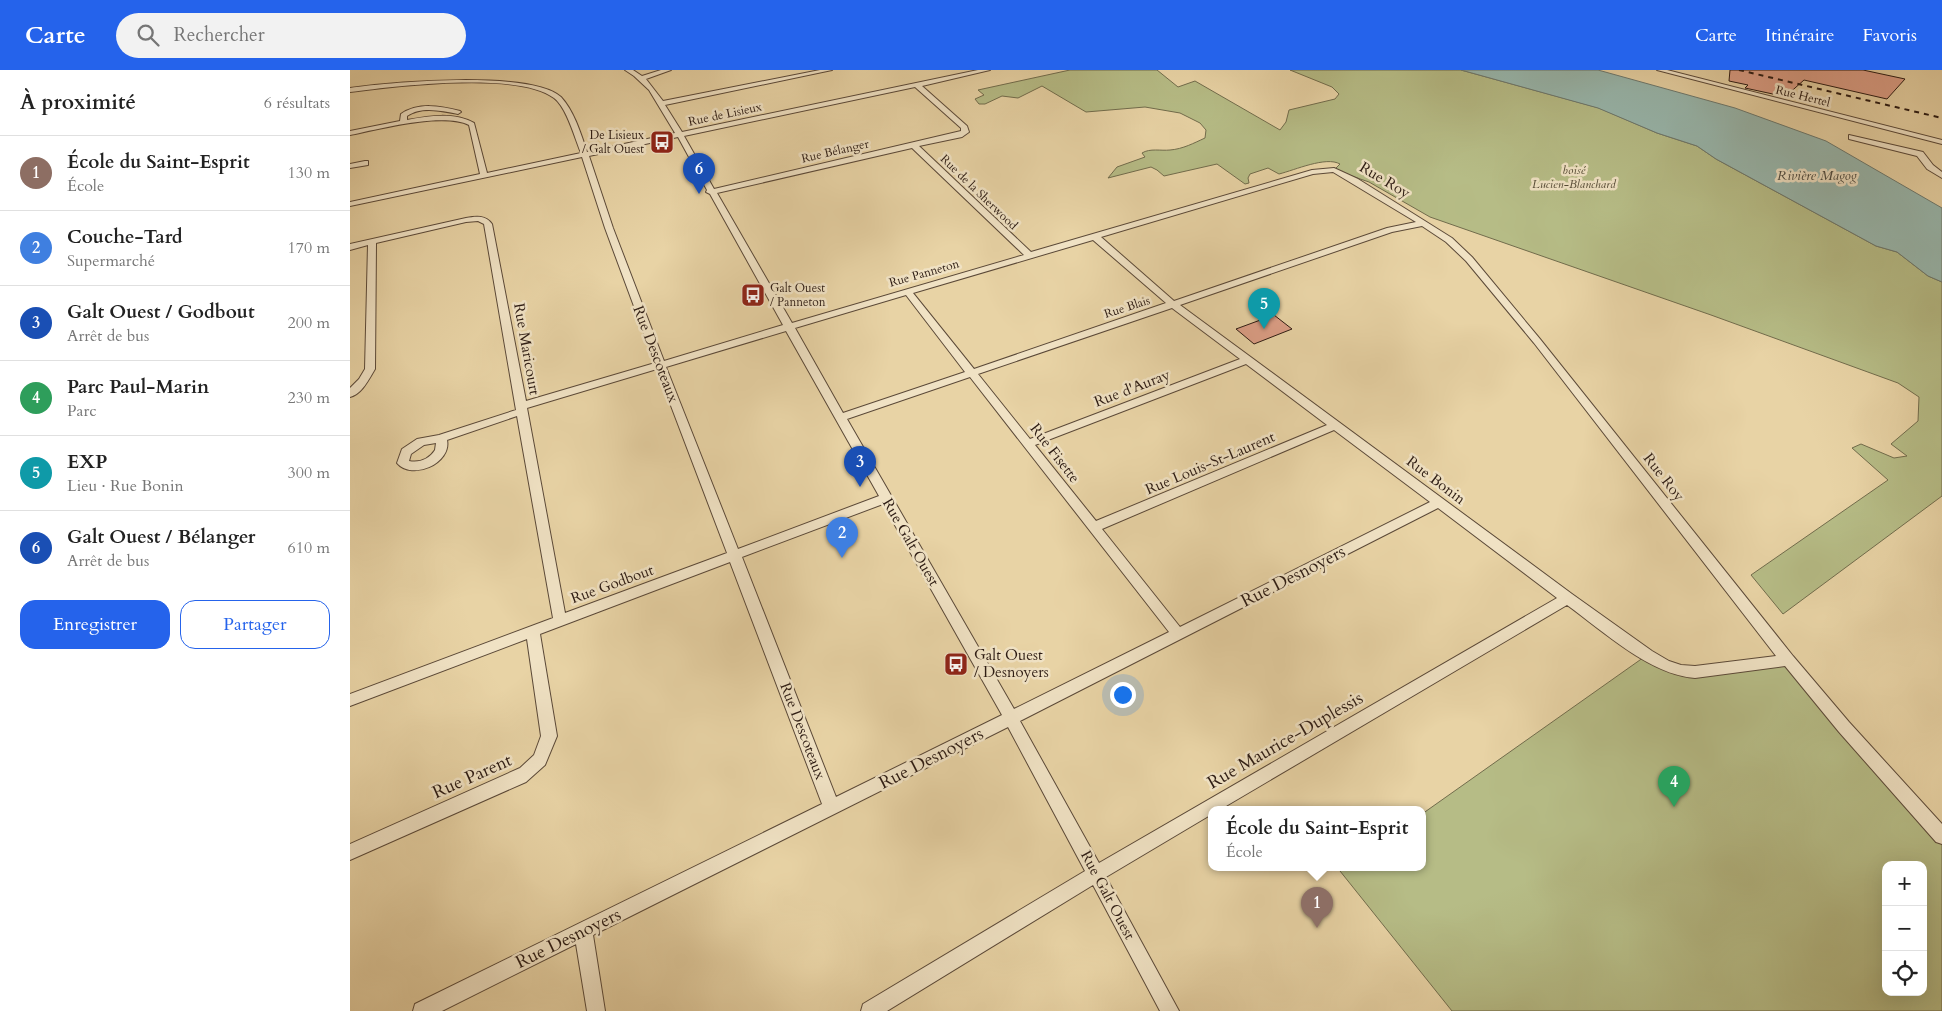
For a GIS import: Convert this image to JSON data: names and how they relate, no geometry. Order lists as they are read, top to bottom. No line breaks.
{"streets":{"street":["Rue Hertel","Rue de Lisieux","Rue Bélanger","Rue Roy","Rue de la Sherwood","Rue Panneton","Rue Blais","Rue Maricourt","Rue Descoteaux","Rue d'Auray","Rue Fisette","Rue Louis-St-Laurent","Rue Bonin","Rue Galt Ouest","Rue Desnoyers","Rue Godbout","Rue Maurice-Duplessis","Rue Parent"]},"crossings":[["Rue de Lisieux","Rue Bélanger"],["Rue de Lisieux","Rue Descoteaux"],["Rue de Lisieux","Rue Galt Ouest"],["Rue Bélanger","Rue de la Sherwood"],["Rue Bélanger","Rue Galt Ouest"],["Rue Roy","Rue Panneton"],["Rue Roy","Rue Blais"],["Rue Roy","Rue Bonin"],["Rue de la Sherwood","Rue Panneton"],["Rue Panneton","Rue Maricourt"],["Rue Panneton","Rue Descoteaux"],["Rue Panneton","Rue Fisette"],["Rue Panneton","Rue Bonin"],["Rue Panneton","Rue Galt Ouest"],["Rue Blais","Rue Fisette"],["Rue Blais","Rue Bonin"],["Rue Blais","Rue Galt Ouest"],["Rue Maricourt","Rue Godbout"],["Rue Descoteaux","Rue Desnoyers"],["Rue Descoteaux","Rue Godbout"],["Rue d'Auray","Rue Fisette"],["Rue d'Auray","Rue Bonin"],["Rue Fisette","Rue Louis-St-Laurent"],["Rue Fisette","Rue Desnoyers"],["Rue Louis-St-Laurent","Rue Bonin"],["Rue Bonin","Rue Desnoyers"],["Rue Bonin","Rue Maurice-Duplessis"],["Rue Galt Ouest","Rue Desnoyers"],["Rue Galt Ouest","Rue Godbout"],["Rue Galt Ouest","Rue Maurice-Duplessis"],["Rue Godbout","Rue Parent"]],"water":["Rivière Magog"],"parks":["boisé Lucien-Blanchard"],"places":{"bus stop":["De Lisieux / Galt Ouest","Galt Ouest / Panneton","Galt Ouest / Desnoyers"]},"page":{"header":"Carte","search":"Rechercher","nav":["Carte","Itinéraire","Favoris"],"heading":["À proximité","6 résultats"],"list":[{"mark":"1","name":"École du Saint-Esprit","note":"École","value":"130 m"},{"mark":"2","name":"Couche-Tard","note":"Supermarché","value":"170 m"},{"mark":"3","name":"Galt Ouest / Godbout","note":"Arrêt de bus","value":"200 m"},{"mark":"4","name":"Parc Paul-Marin","note":"Parc","value":"230 m"},{"mark":"5","name":"EXP","note":"Lieu · Rue Bonin","value":"300 m"},{"mark":"6","name":"Galt Ouest / Bélanger","note":"Arrêt de bus","value":"610 m"}],"pins":["6","5","3","2","4","1"],"buttons":["Enregistrer","Partager"],"popup":["École du Saint-Esprit","École"],"map_buttons":["+","−"]}}
